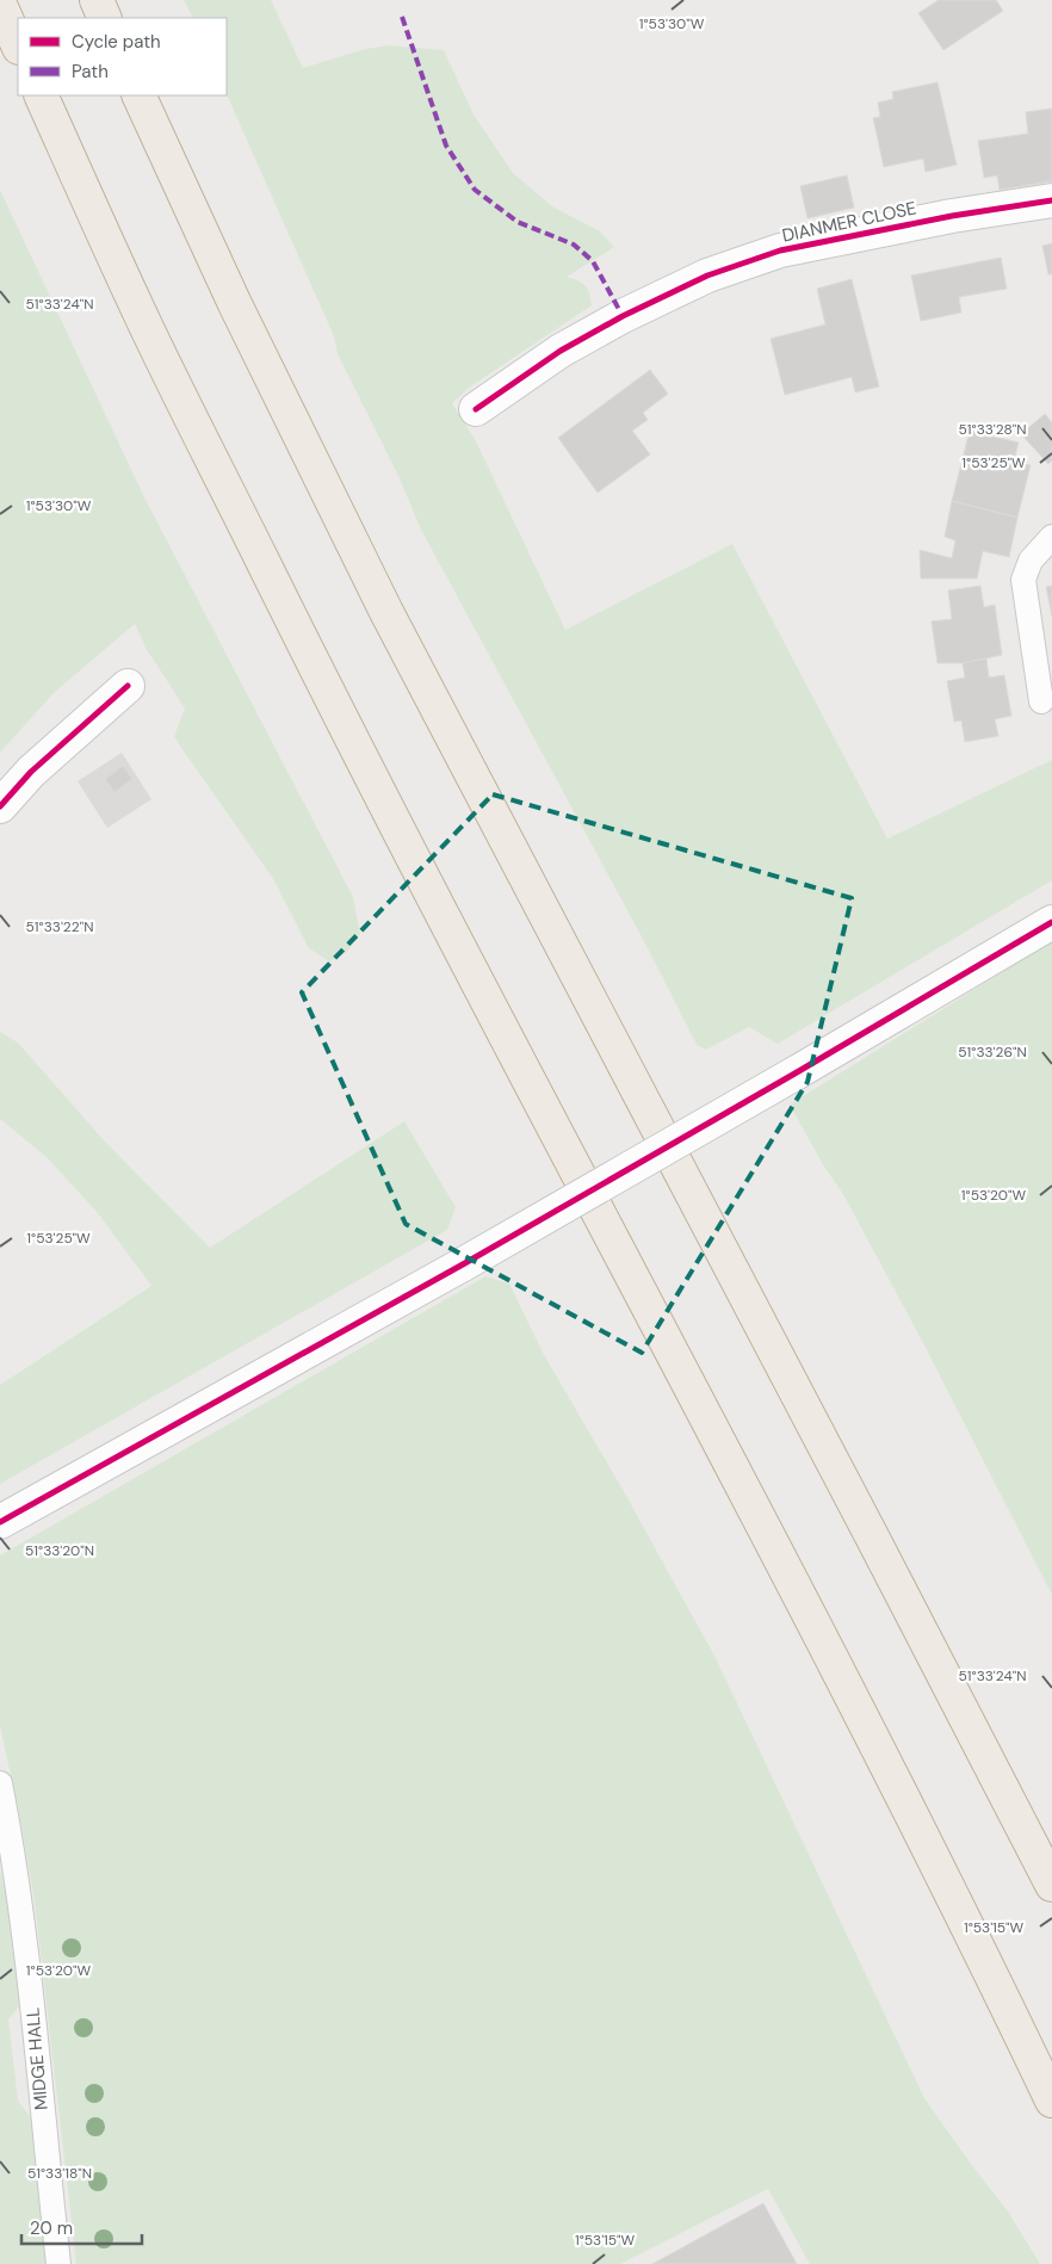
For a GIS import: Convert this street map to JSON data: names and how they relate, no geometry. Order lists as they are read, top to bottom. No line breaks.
{"streets":{"street":["DIANMER CLOSE"],"lane":["MIDGE HALL"]},"legend":["Cycle path","Path"],"scale_bar":"20 m","coordinates":["1°53'30\"W","51°33'24\"N","51°33'28\"N","1°53'25\"W","51°33'22\"N","51°33'26\"N","1°53'20\"W","51°33'20\"N","1°53'15\"W","51°33'18\"N"]}
